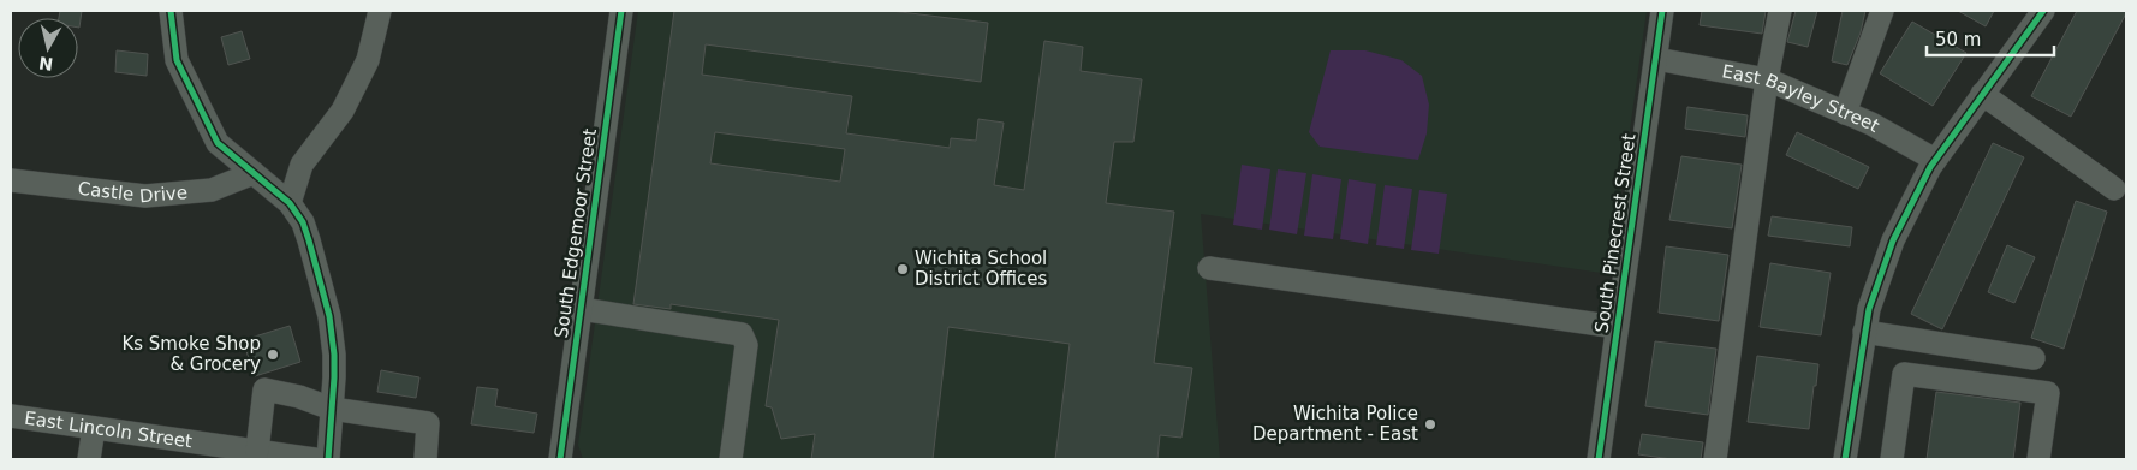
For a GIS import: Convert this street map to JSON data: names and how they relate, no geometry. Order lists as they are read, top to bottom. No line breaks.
{"streets":{"street":["East Bayley Street","Castle Drive","South Edgemoor Street","South Pinecrest Street","East Lincoln Street"]},"crossings":[["East Bayley Street","South Pinecrest Street"]],"places":["Wichita School District Offices","Ks Smoke Shop & Grocery","Wichita Police Department - East"],"scale_bar":"50 m","north":"bottom"}
